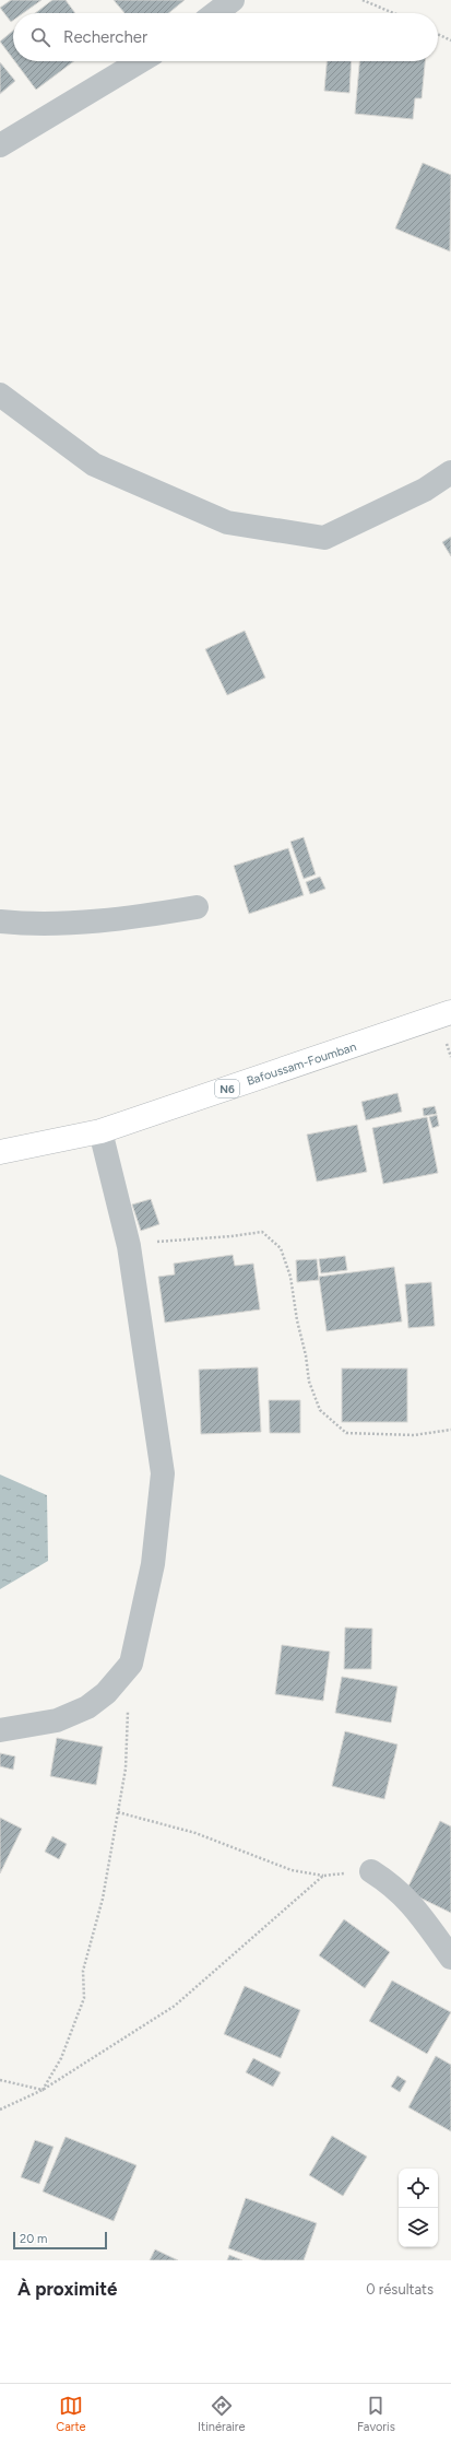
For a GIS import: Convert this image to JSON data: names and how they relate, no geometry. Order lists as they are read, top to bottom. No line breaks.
{"streets":{"highway":["Bafoussam-Foumban","N6"]},"scale_bar":"20 m","page":{"search":"Rechercher","scale":"20 m","heading":["À proximité","0 résultats"],"nav":["Carte","Itinéraire","Favoris"]}}
